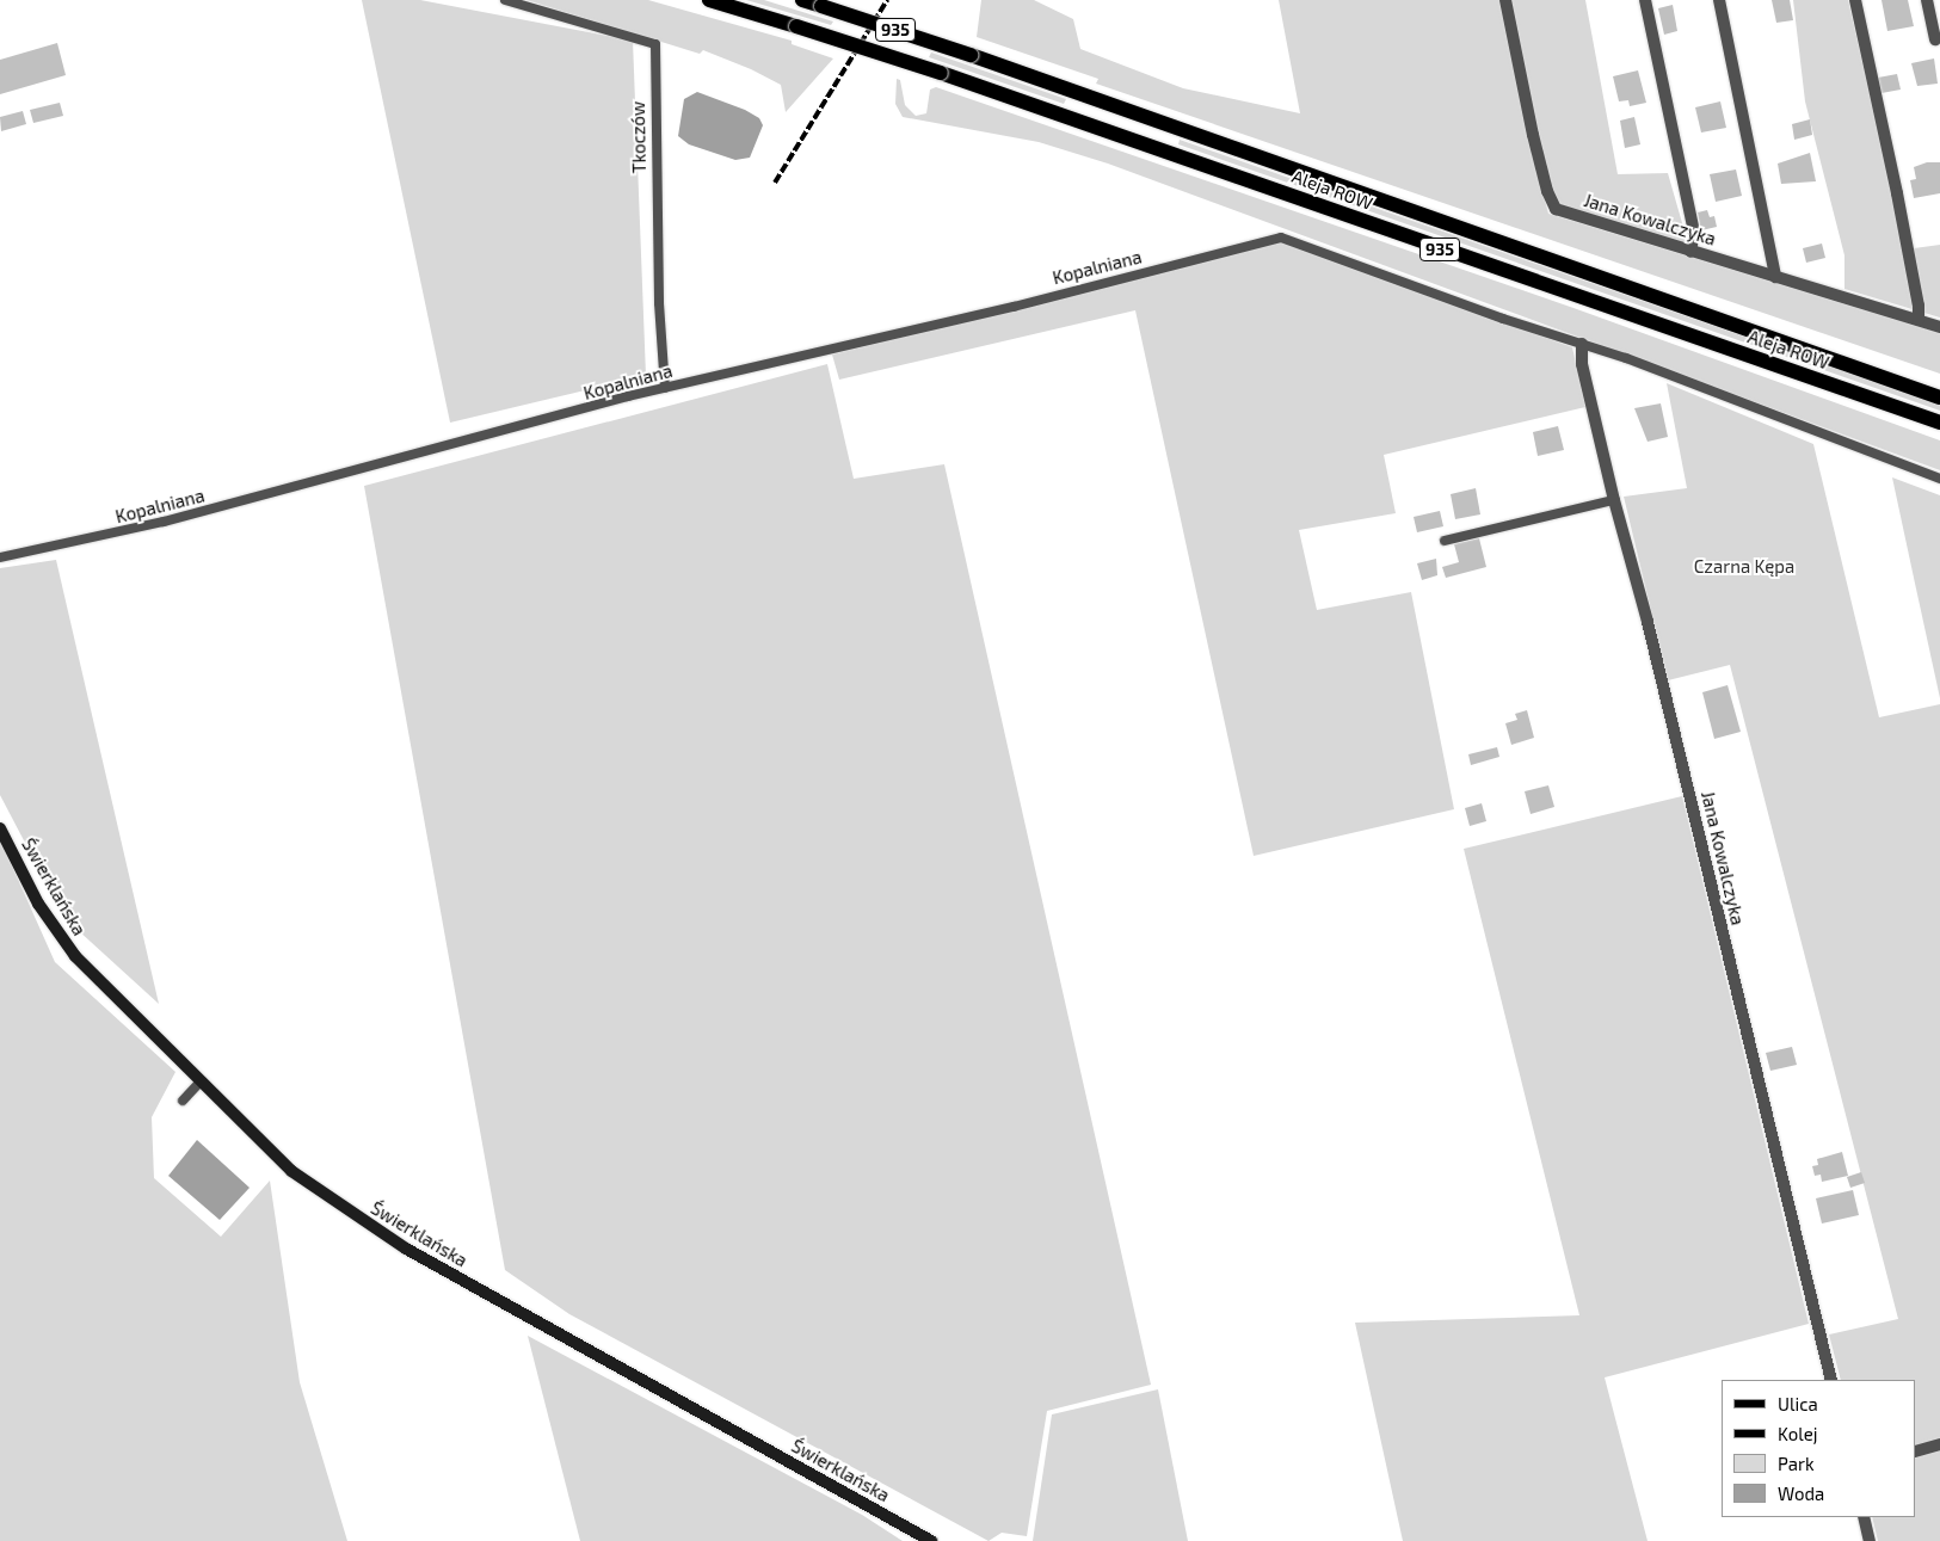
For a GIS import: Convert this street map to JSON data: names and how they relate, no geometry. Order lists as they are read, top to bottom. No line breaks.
{"streets":{"main road":["935","Aleja ROW"],"street":["Jana Kowalczyka","Świerklańska"],"lane":["Tkoczów","Kopalniana"]},"crossings":[["Tkoczów","Kopalniana"],["Jana Kowalczyka","Kopalniana"]],"parks":["Czarna Kępa"],"legend":["Ulica","Kolej","Park","Woda"]}
